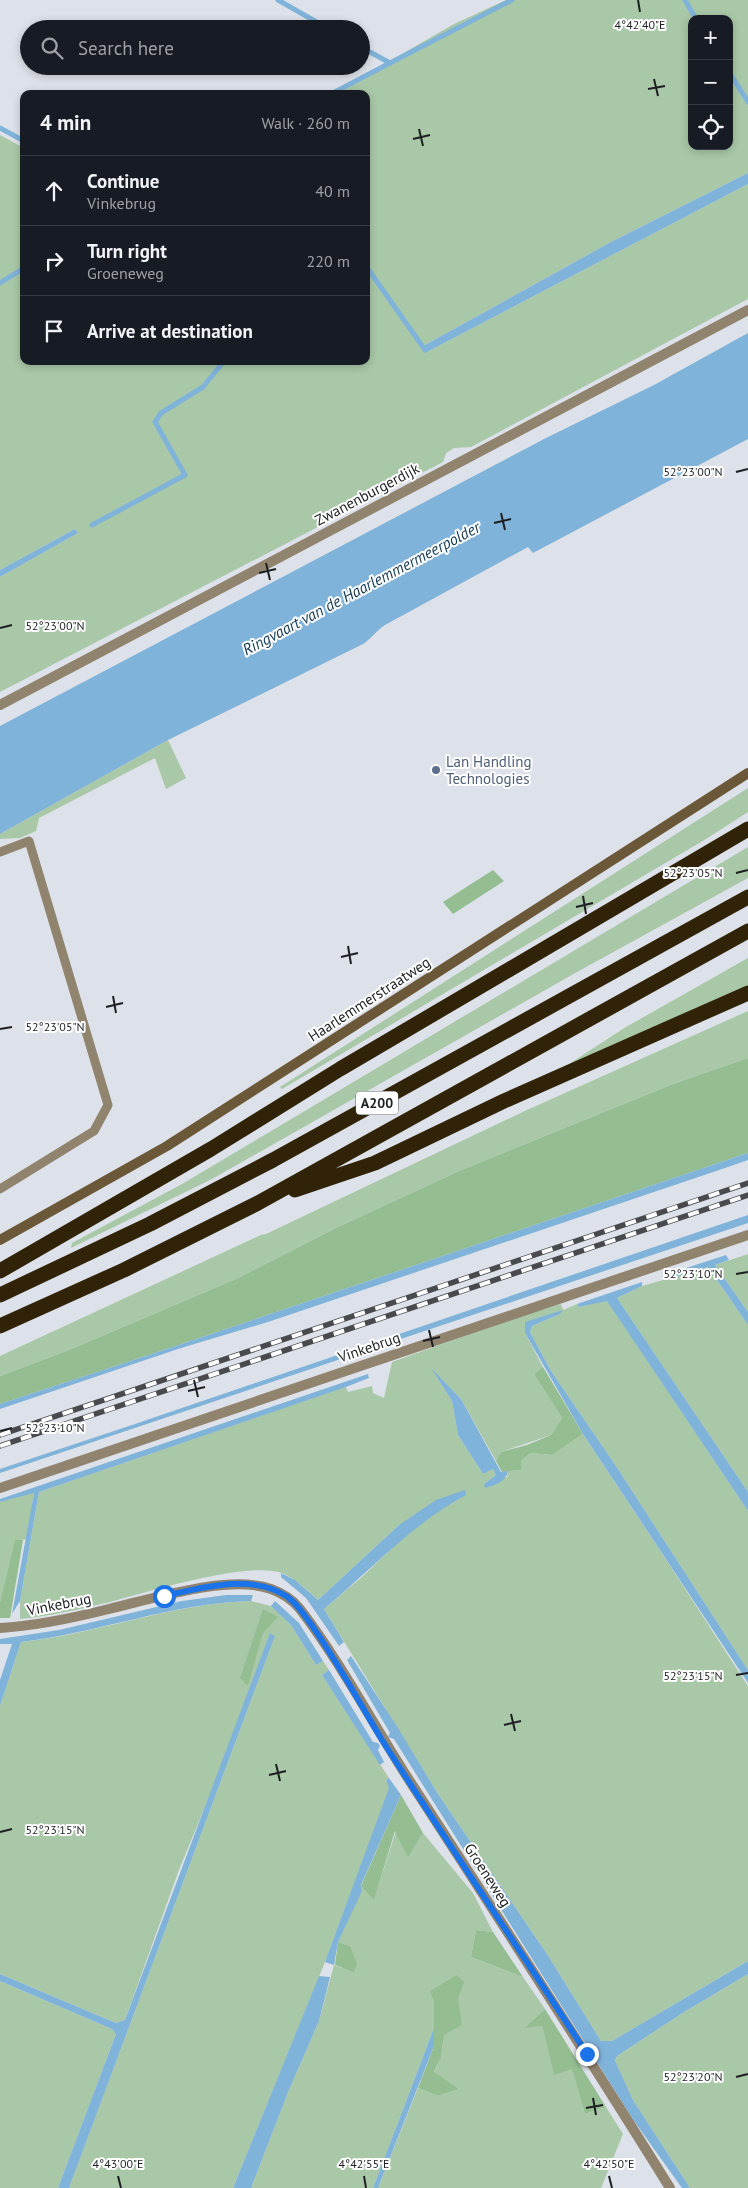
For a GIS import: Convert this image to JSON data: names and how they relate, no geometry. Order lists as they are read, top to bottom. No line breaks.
{"streets":{"highway":["A200"],"main road":["Haarlemmerstraatweg"],"street":["Zwanenburgerdijk","Vinkebrug","Groeneweg"]},"crossings":[["Vinkebrug","Groeneweg"]],"water":["Ringvaart van de Haarlemmermeerpolder"],"places":["Lan Handling Technologies"],"page":{"map_buttons":["+","−"],"search":"Search here","heading":["4 min","Walk · 260 m"],"list":[["Continue","Vinkebrug","40 m"],["Turn right","Groeneweg","220 m"],"Arrive at destination"]},"coordinates":["4°42'40\"E","52°23'00\"N","52°23'05\"N","52°23'10\"N","52°23'15\"N","52°23'20\"N","4°43'00\"E","4°42'55\"E","4°42'50\"E"]}
